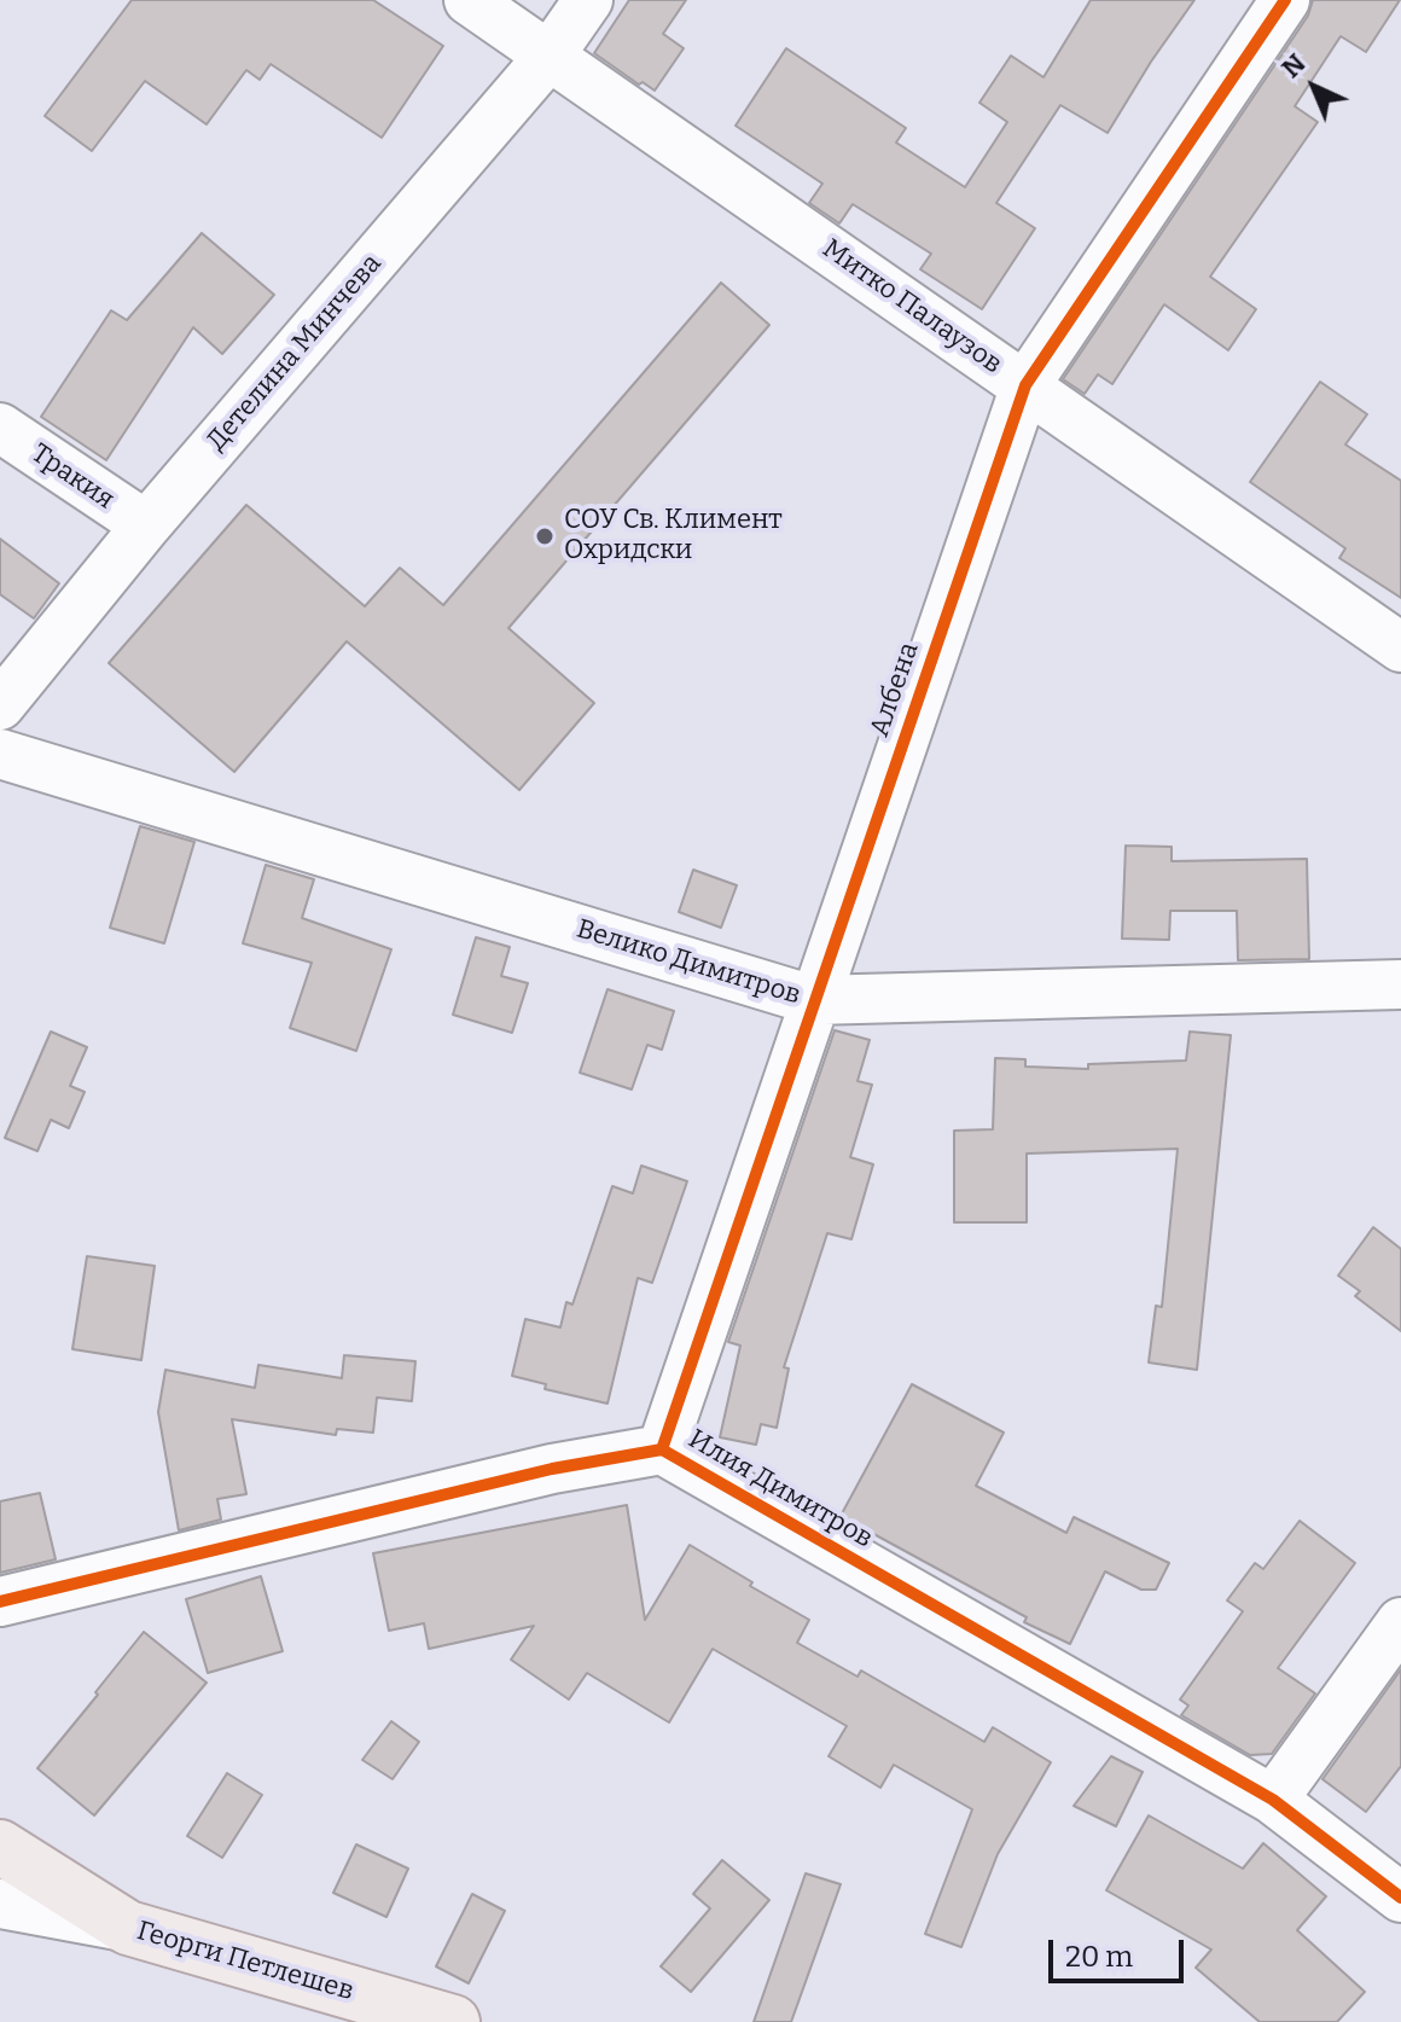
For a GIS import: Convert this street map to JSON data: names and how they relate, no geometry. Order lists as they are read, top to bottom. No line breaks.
{"streets":{"main road":["Георги Петлешев"],"street":["Митко Палаузов","Детелина Минчева","Тракия","Албена","Велико Димитров","Илия Димитров"]},"crossings":[["Митко Палаузов","Детелина Минчева"],["Митко Палаузов","Албена"],["Детелина Минчева","Тракия"],["Албена","Велико Димитров"],["Албена","Илия Димитров"]],"places":["СОУ Св. Климент Охридски"],"scale_bar":"20 m","north":"top left"}
